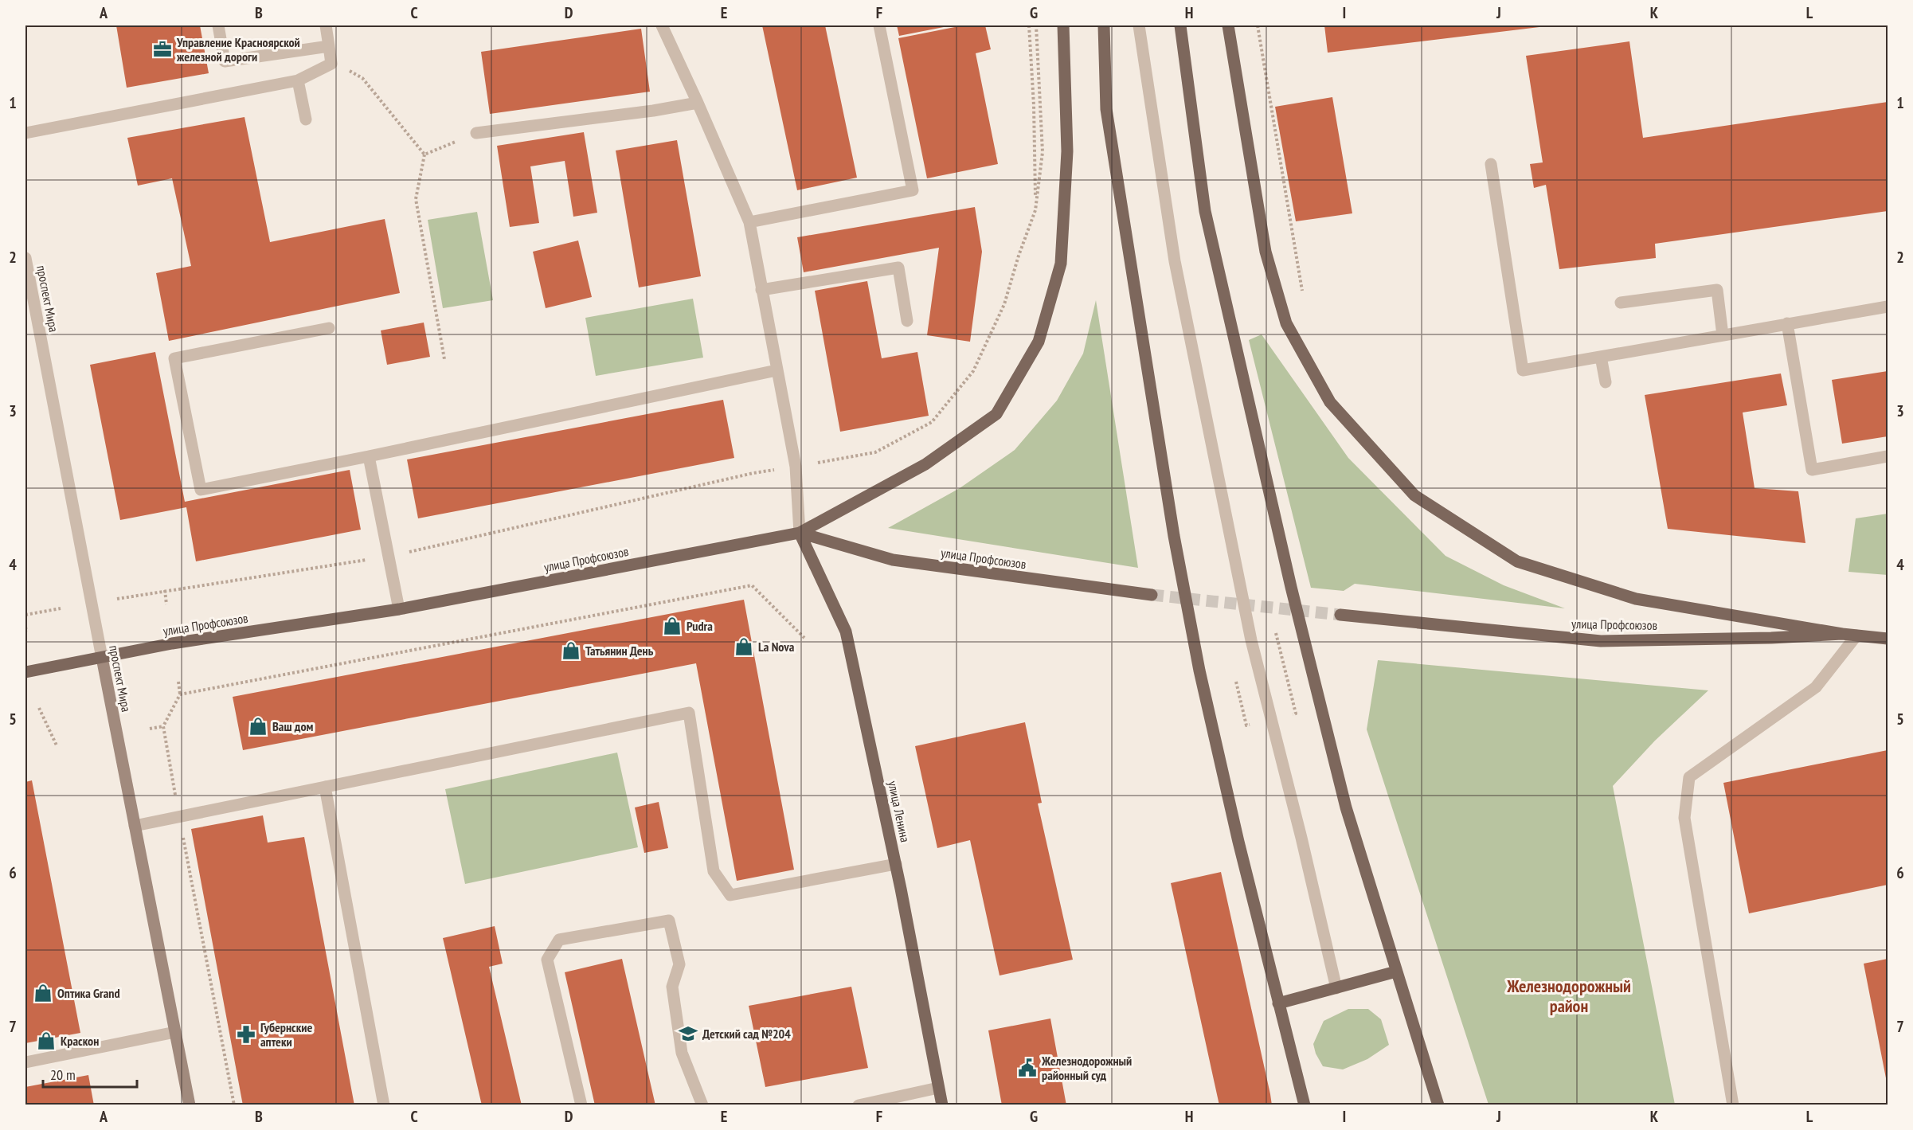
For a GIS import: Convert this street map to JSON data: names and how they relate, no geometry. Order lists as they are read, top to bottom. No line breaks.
{"streets":{"main road":["проспект Мира","улица Профсоюзов","улица Ленина"]},"crossings":[["проспект Мира","улица Профсоюзов"],["улица Профсоюзов","улица Ленина"]],"districts":["Железнодорожный район"],"places":{"office":["Управление Красноярской железной дороги"],"shop":["Pudra","La Nova","Татьянин День","Ваш дом","Оптика Grand","Краскон"],"school or university":["Детский сад №204"],"pharmacy":["Губернские аптеки"],"public building":["Железнодорожный районный суд"]},"scale_bar":"20 m","grid":{"columns":["A","B","C","D","E","F","G","H","I","J","K","L"],"rows":["1","2","3","4","5","6","7"]}}
